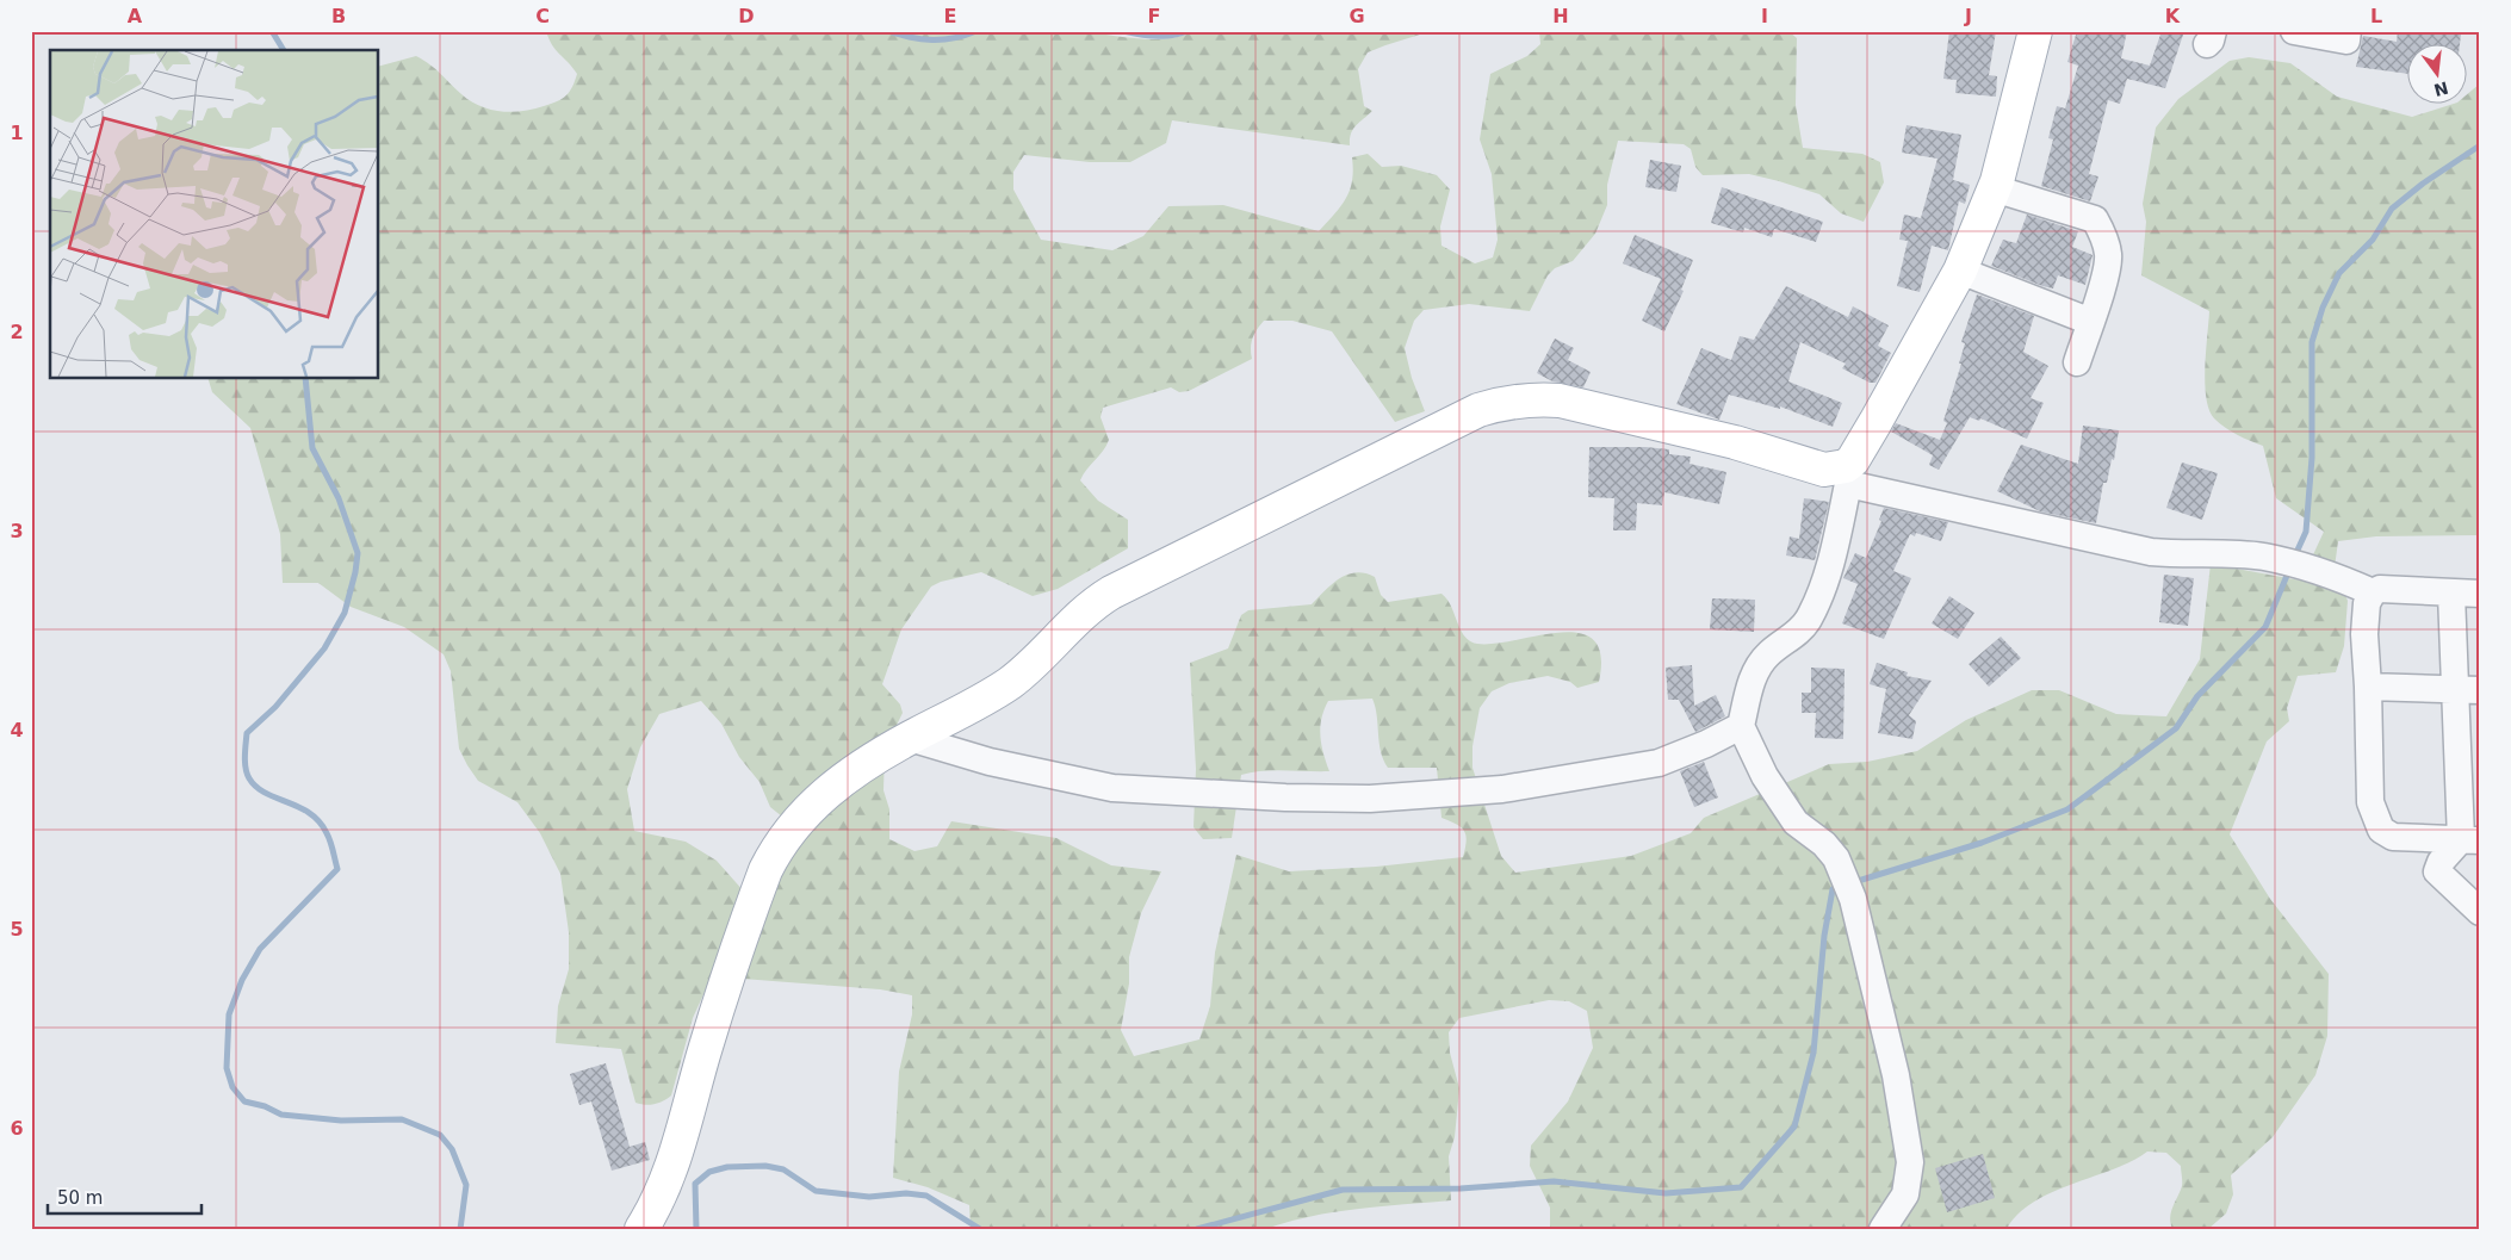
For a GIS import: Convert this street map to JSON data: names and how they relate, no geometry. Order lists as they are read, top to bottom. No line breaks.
{"scale_bar":"50 m","north":"bottom","grid":{"columns":["A","B","C","D","E","F","G","H","I","J","K","L"],"rows":["1","2","3","4","5","6"]}}
